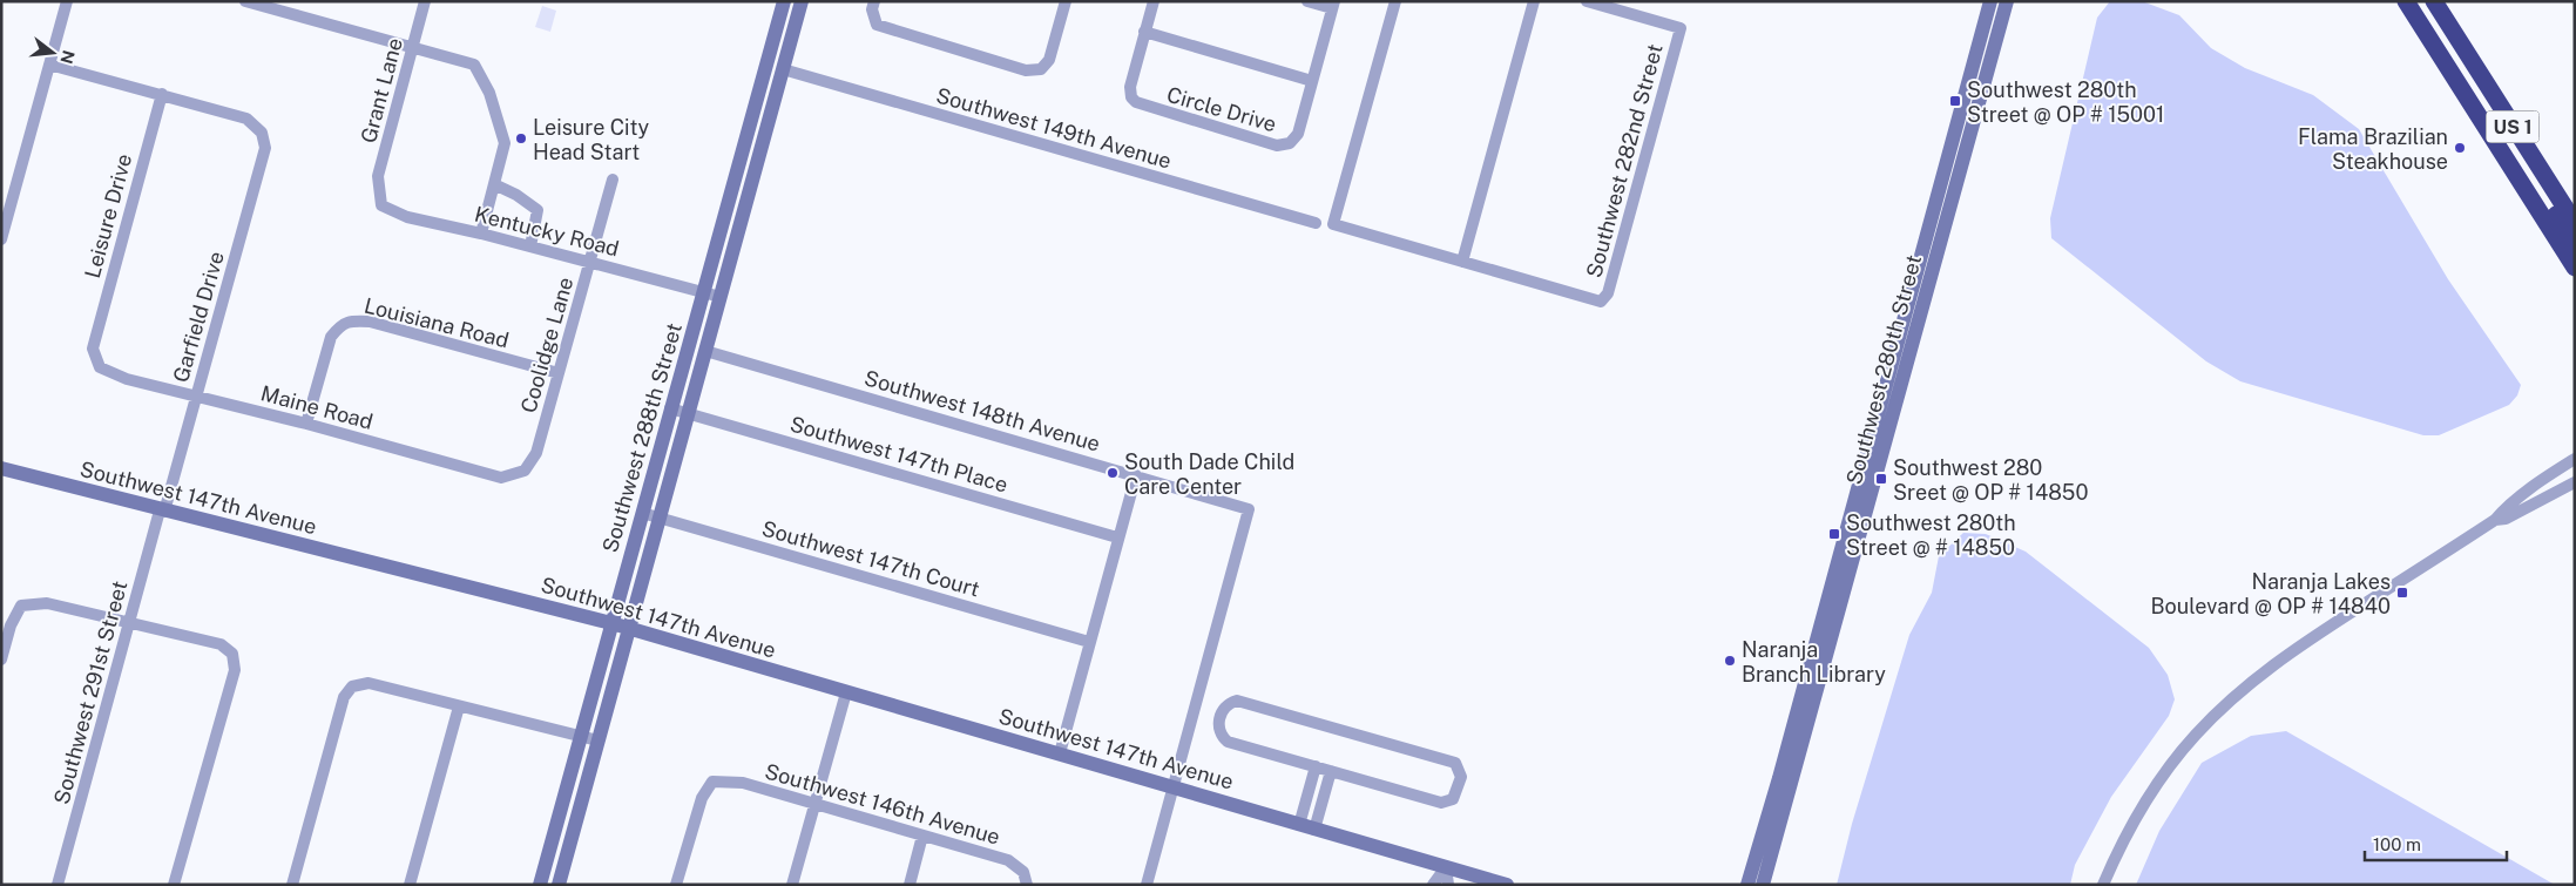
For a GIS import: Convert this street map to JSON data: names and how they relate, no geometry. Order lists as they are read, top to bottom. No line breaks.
{"streets":{"highway":["US 1"],"street":["Grant Lane","Circle Drive","Southwest 149th Avenue","Southwest 282nd Street","Leisure Drive","Kentucky Road","Garfield Drive","Louisiana Road","Coolidge Lane","Southwest 280th Street","Maine Road","Southwest 148th Avenue","Southwest 288th Street","Southwest 147th Place","Southwest 147th Avenue","Southwest 147th Court","Southwest 291st Street","Southwest 146th Avenue"]},"crossings":[["Grant Lane","Kentucky Road"],["Southwest 149th Avenue","Southwest 288th Street"],["Leisure Drive","Garfield Drive"],["Leisure Drive","Maine Road"],["Kentucky Road","Coolidge Lane"],["Kentucky Road","Southwest 288th Street"],["Garfield Drive","Maine Road"],["Garfield Drive","Southwest 147th Avenue"],["Garfield Drive","Southwest 291st Street"],["Louisiana Road","Coolidge Lane"],["Louisiana Road","Maine Road"],["Coolidge Lane","Maine Road"],["Southwest 148th Avenue","Southwest 288th Street"],["Southwest 148th Avenue","Southwest 147th Avenue"],["Southwest 288th Street","Southwest 147th Place"],["Southwest 288th Street","Southwest 147th Avenue"],["Southwest 288th Street","Southwest 147th Court"],["Southwest 147th Avenue","Southwest 291st Street"]],"places":{"transit":["Southwest 280th Street @ OP # 15001","Southwest 280 Sreet @ OP # 14850","Southwest 280th Street @ # 14850","Naranja Lakes Boulevard @ OP # 14840"],"other":["Leisure City Head Start","Flama Brazilian Steakhouse","South Dade Child Care Center","Naranja Branch Library"]},"scale_bar":"100 m","north":"right"}
